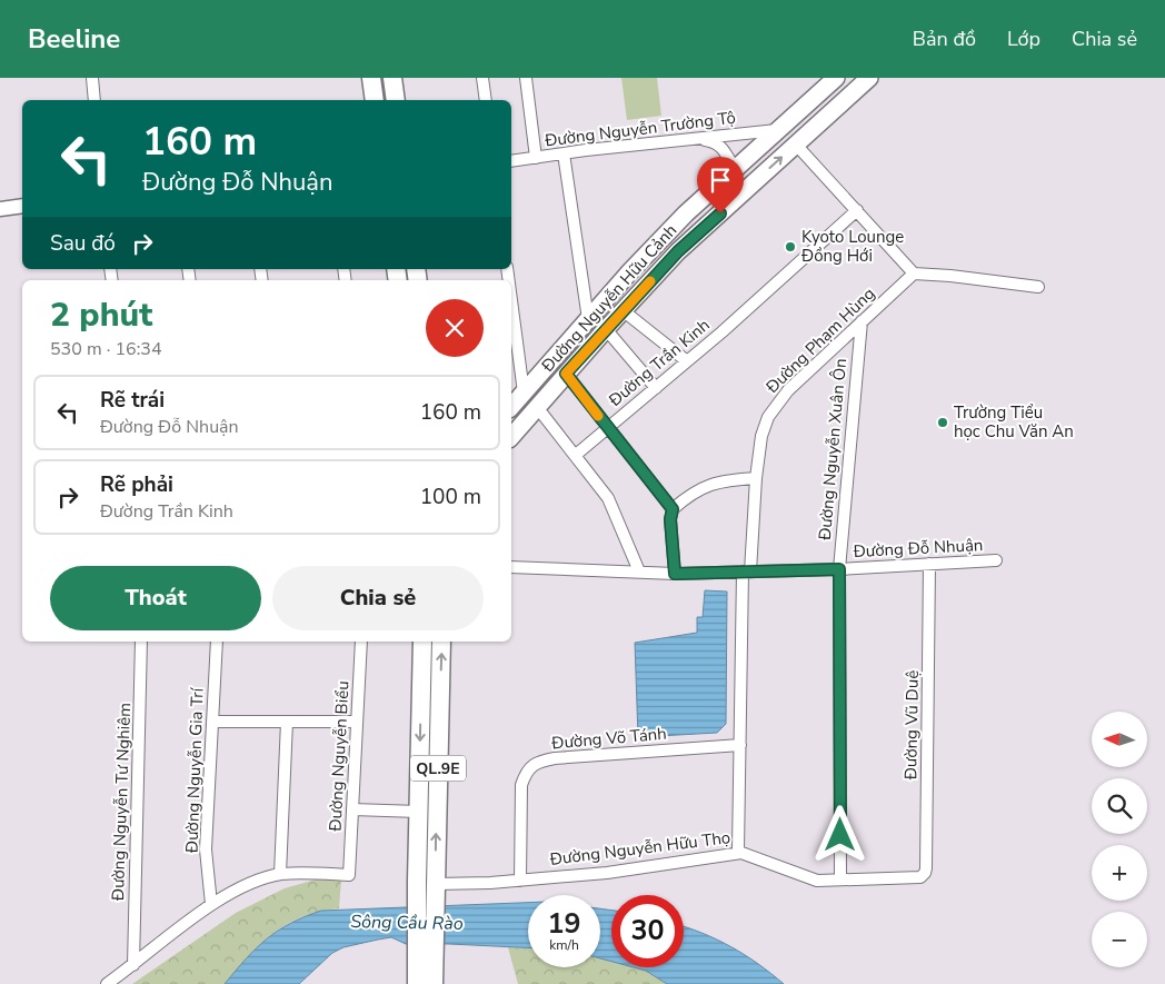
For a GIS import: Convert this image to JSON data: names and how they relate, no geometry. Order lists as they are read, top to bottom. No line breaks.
{"streets":{"main road":["Đường Nguyễn Hữu Cảnh","QL.9E"],"street":["Đường Nguyễn Trường Tộ","Đường Phạm Hùng","Đường Trần Kinh","Đường Nguyễn Xuân Ôn","Đường Đỗ Nhuận","Đường Vũ Duệ","Đường Võ Tánh","Đường Nguyễn Biểu","Đường Nguyễn Gia Trí","Đường Nguyễn Tư Nghiêm","Đường Nguyễn Hữu Thọ"]},"crossings":[["Đường Nguyễn Trường Tộ","Đường Nguyễn Hữu Cảnh"],["Đường Phạm Hùng","Đường Nguyễn Xuân Ôn"],["Đường Phạm Hùng","Đường Đỗ Nhuận"],["Đường Phạm Hùng","Đường Võ Tánh"],["Đường Phạm Hùng","Đường Nguyễn Hữu Thọ"],["Đường Nguyễn Xuân Ôn","Đường Đỗ Nhuận"],["Đường Nguyễn Xuân Ôn","Đường Nguyễn Hữu Thọ"],["Đường Đỗ Nhuận","Đường Vũ Duệ"],["Đường Vũ Duệ","Đường Nguyễn Hữu Thọ"],["Đường Võ Tánh","Đường Nguyễn Hữu Thọ"],["QL.9E","Đường Nguyễn Hữu Thọ"]],"water":["Sông Cầu Rào"],"places":["Kyoto Lounge Đồng Hới","Trường Tiểu học Chu Văn An"],"north":"left","page":{"header":"Beeline","nav":["Bản đồ","Lớp","Chia sẻ"],"turn":["160 m","Đường Đỗ Nhuận"],"then":"Sau đó","heading":["2 phút","530 m · 16:34"],"list":[{"name":"Rẽ trái","note":"Đường Đỗ Nhuận","value":"160 m"},{"name":"Rẽ phải","note":"Đường Trần Kinh","value":"100 m"}],"buttons":["Thoát","Chia sẻ"],"map_buttons":["+","−"],"speed":"19 km/h","limit":"30"}}
